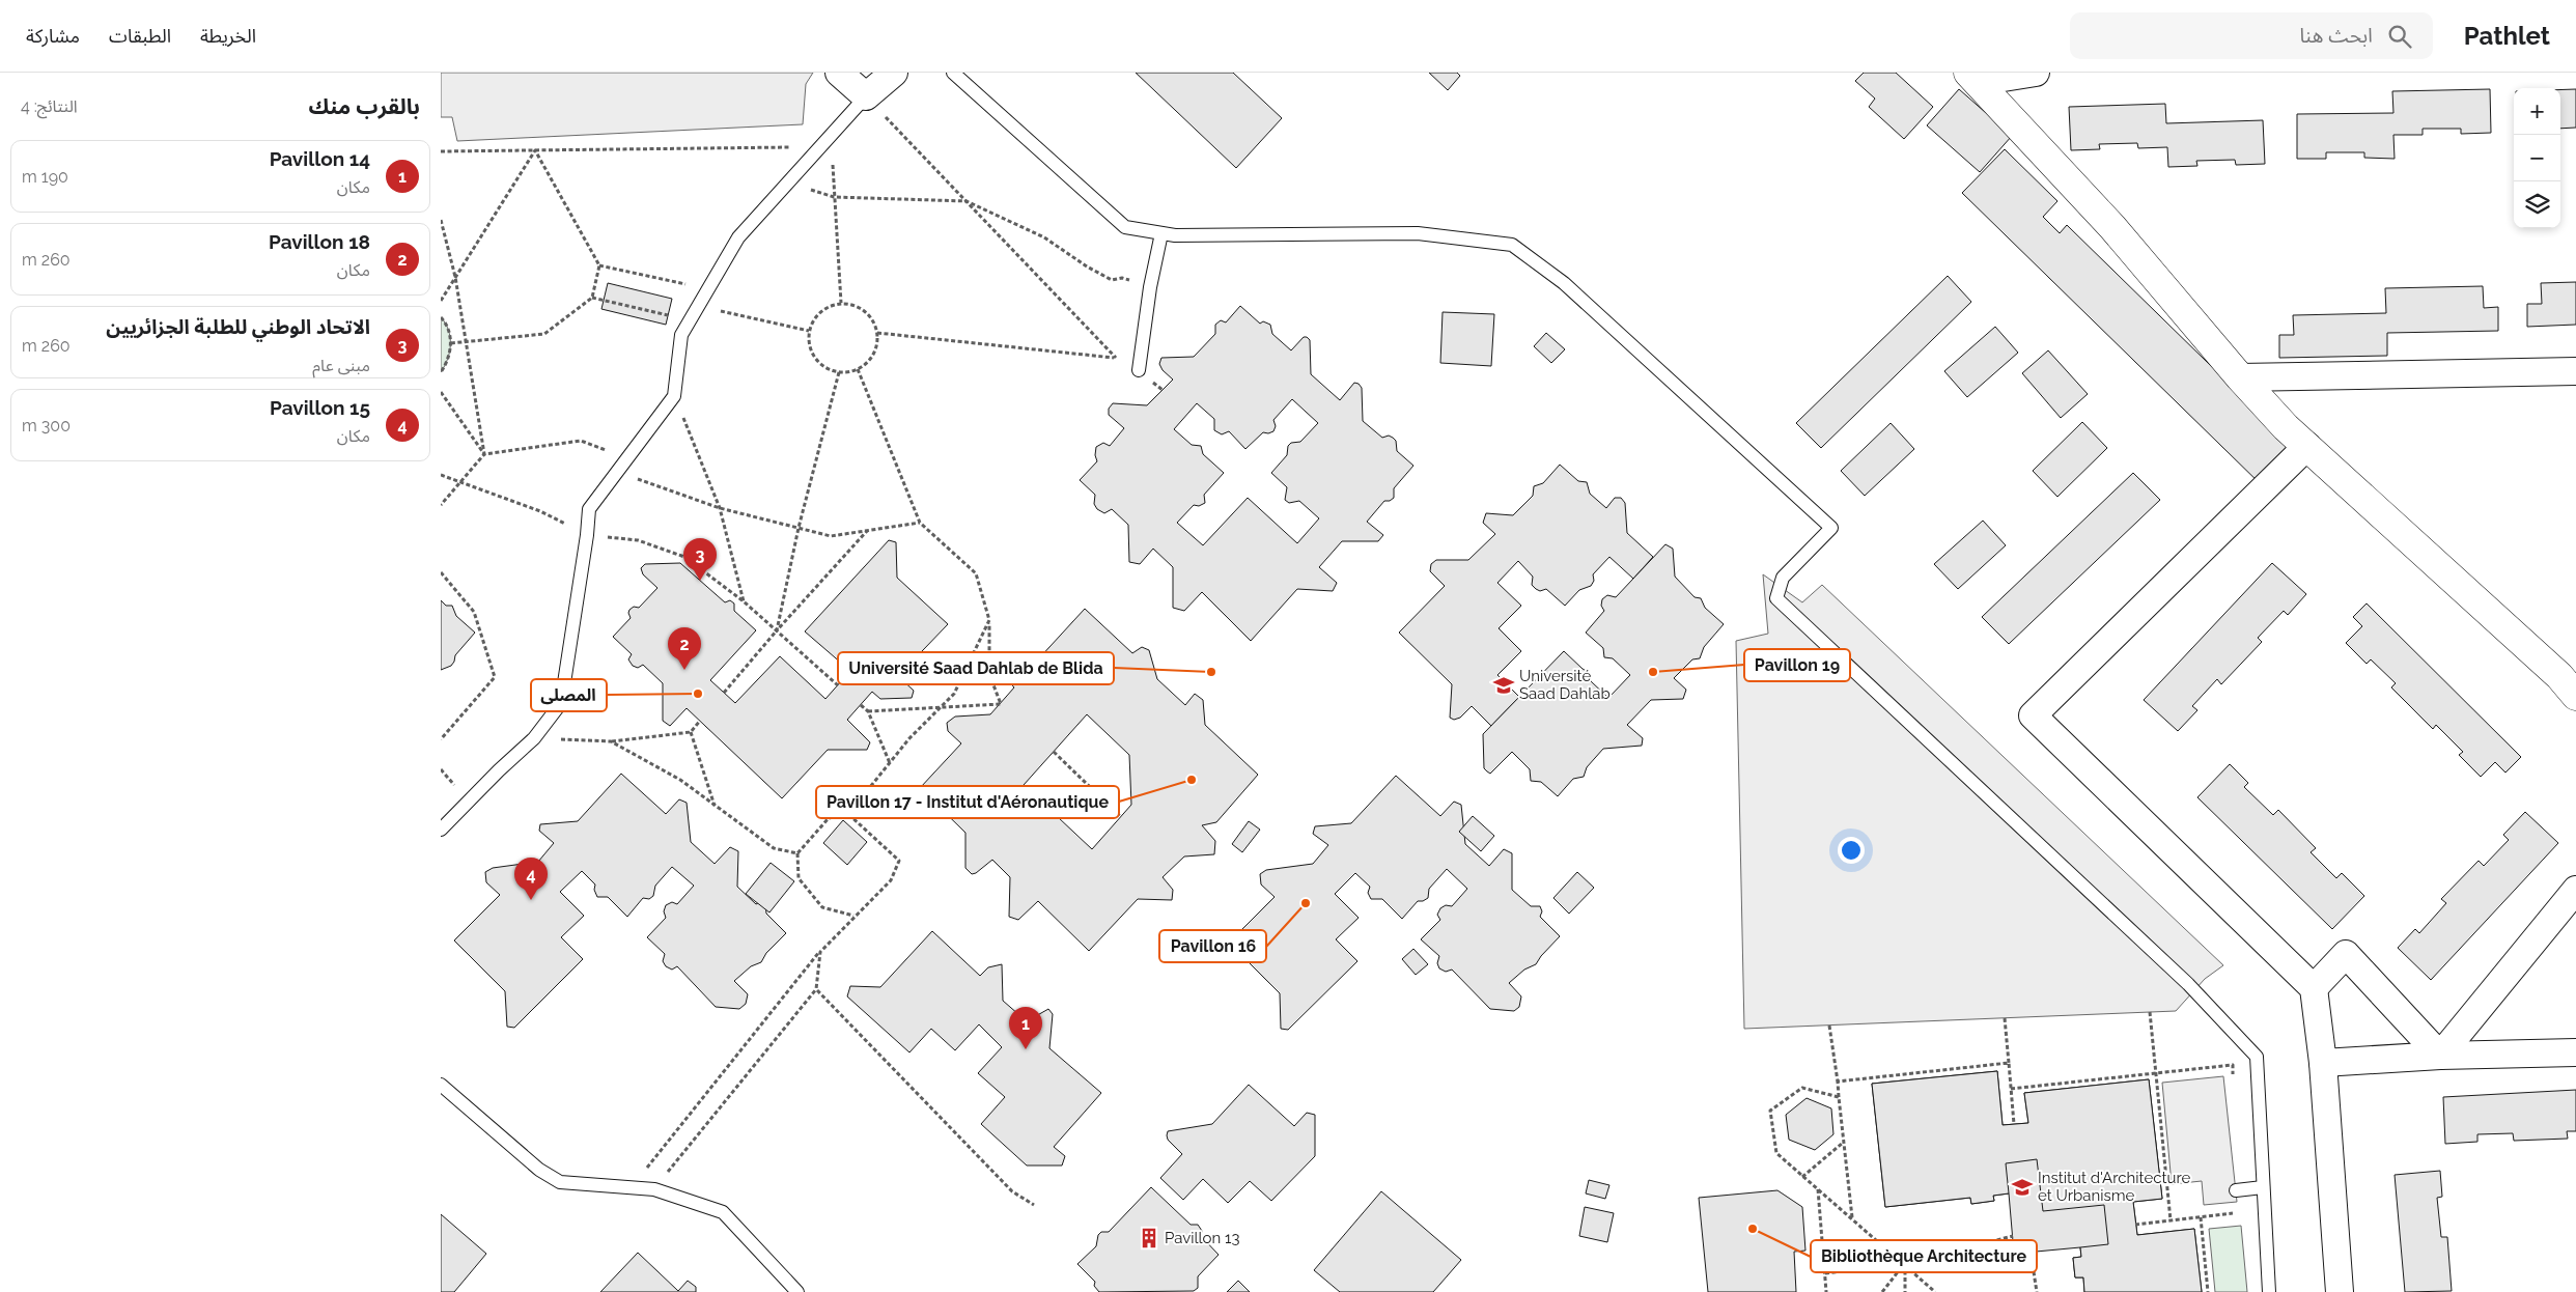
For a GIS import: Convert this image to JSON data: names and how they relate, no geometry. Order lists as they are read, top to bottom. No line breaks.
{"places":{"other":["Université Saad Dahlab de Blida","Pavillon 19","المصلى","Pavillon 17 - Institut d'Aéronautique","Pavillon 16","Bibliothèque Architecture"],"school or university":["Université Saad Dahlab","Institut d'Architecture et Urbanisme"],"building":["Pavillon 13"]},"page":{"header":"Pathlet","search":"ابحث هنا","nav":["الخريطة","الطبقات","مشاركة"],"heading":["بالقرب منك","النتائج: 4"],"map_buttons":["+","−"],"list":[{"mark":"1","name":"Pavillon 14","note":"مكان","value":"190 m"},{"mark":"2","name":"Pavillon 18","note":"مكان","value":"260 m"},{"mark":"3","name":"الاتحاد الوطني للطلبة الجزائريين","note":"مبنى عام","value":"260 m"},{"mark":"4","name":"Pavillon 15","note":"مكان","value":"300 m"}],"pins":["3","2","4","1"]}}
